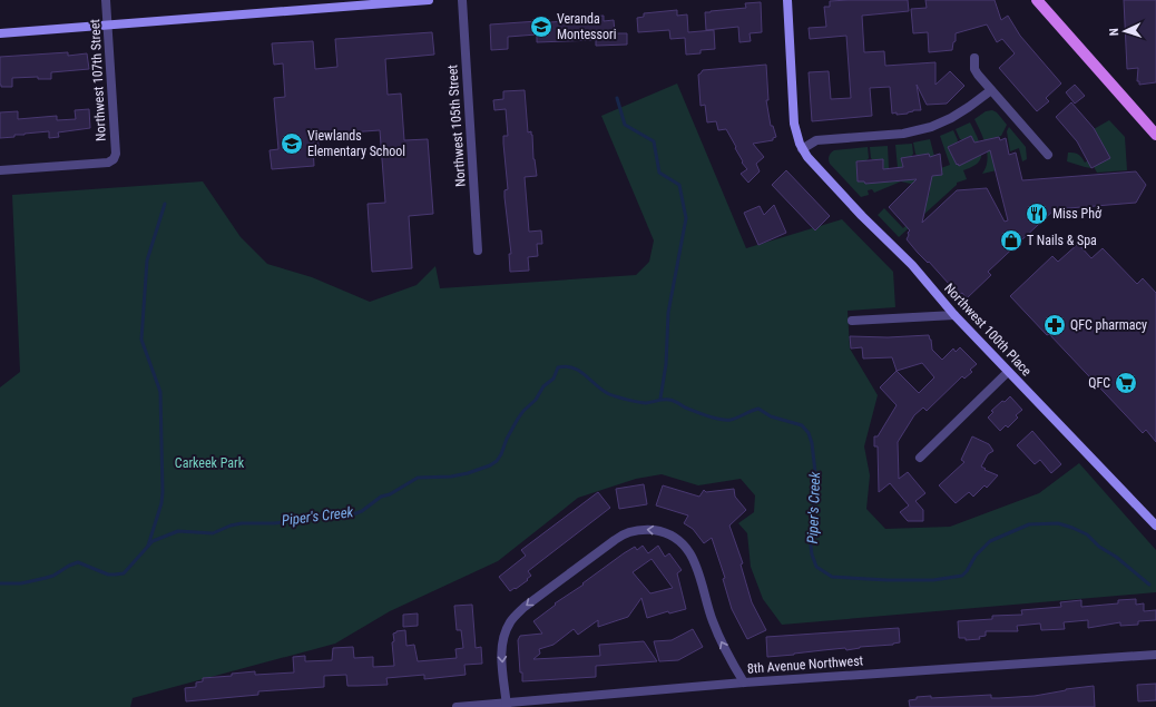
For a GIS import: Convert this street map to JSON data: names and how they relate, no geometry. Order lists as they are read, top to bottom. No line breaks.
{"streets":{"main road":["Northwest 100th Place"],"street":["Northwest 107th Street","Northwest 105th Street","8th Avenue Northwest"]},"water":["Piper's Creek"],"parks":["Carkeek Park"],"places":{"school or university":["Veranda Montessori","Viewlands Elementary School"],"restaurant":["Miss Phở"],"shop":["T Nails & Spa"],"pharmacy":["QFC pharmacy"],"supermarket":["QFC"]},"north":"left"}
